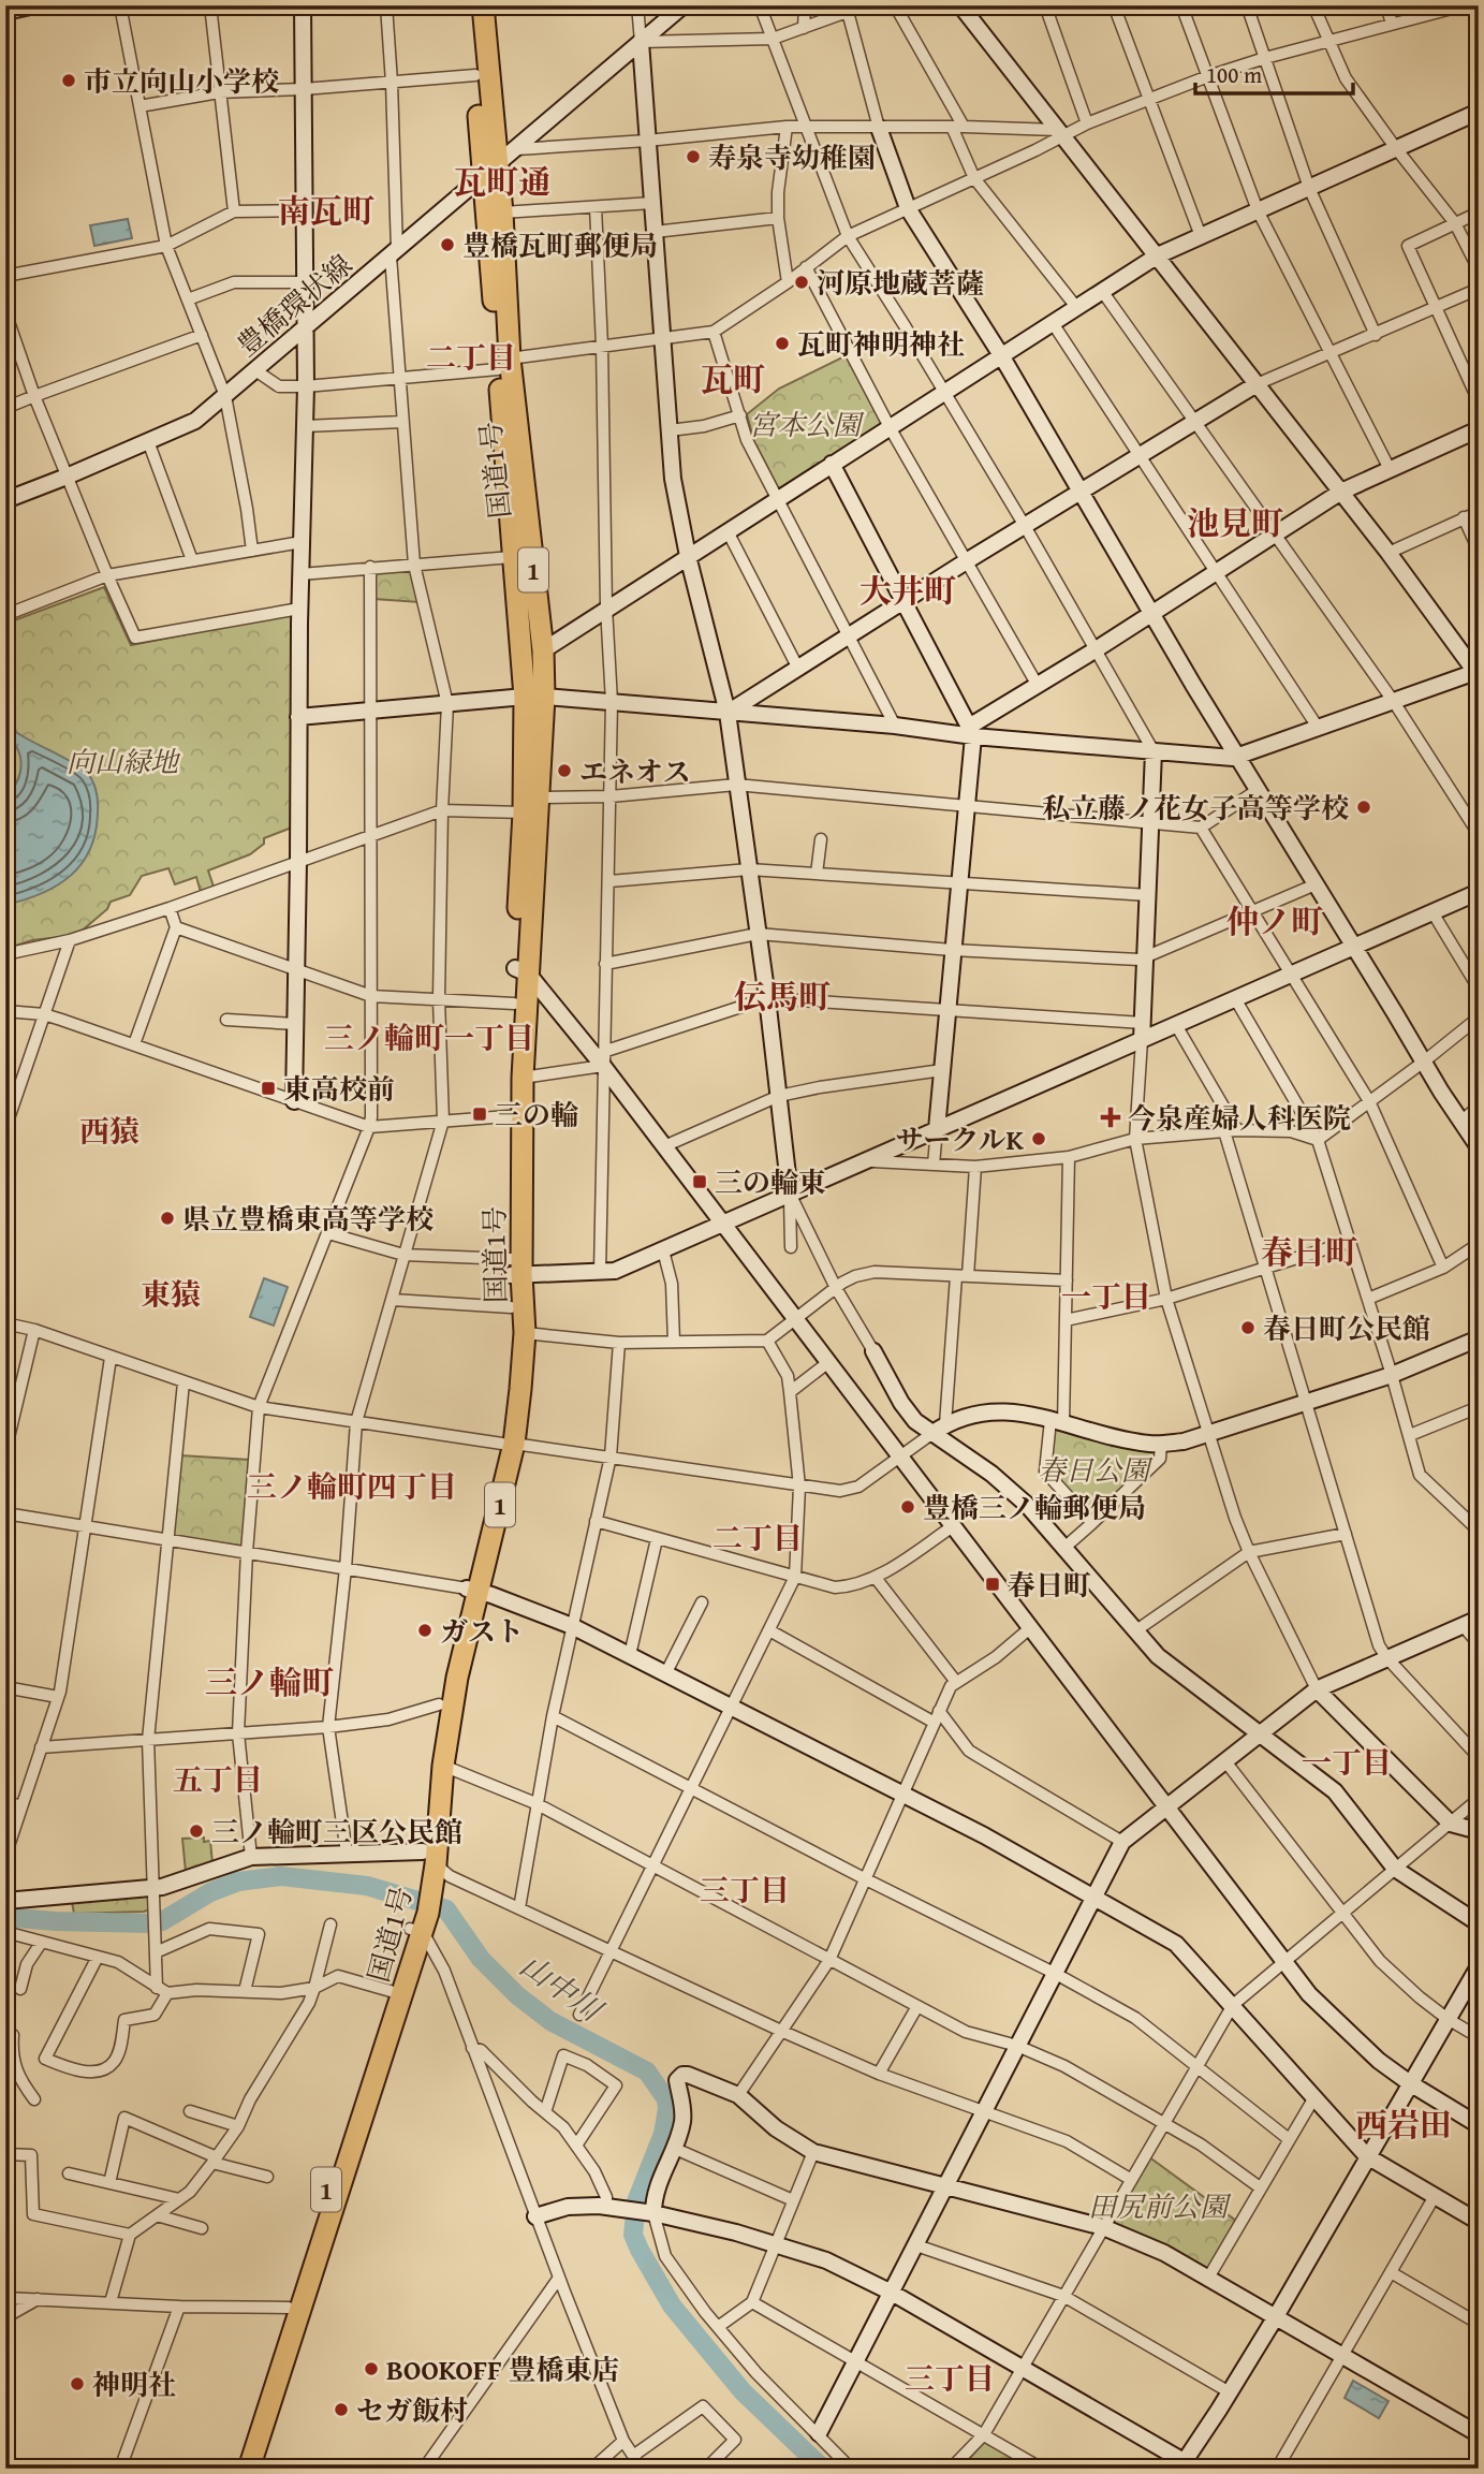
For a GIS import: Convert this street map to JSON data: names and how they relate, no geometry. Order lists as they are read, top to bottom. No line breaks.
{"streets":{"highway":["国道1号","1"],"street":["豊橋環状線"]},"crossings":[["豊橋環状線","国道1号"]],"districts":["瓦町通","南瓦町","二丁目","瓦町","池見町","大井町","仲ノ町","伝馬町","三ノ輪町一丁目","西猿","春日町","東猿","一丁目","三ノ輪町四丁目","二丁目","三ノ輪町","一丁目","五丁目","三丁目","西岩田","三丁目"],"water":["山中川"],"parks":["宮本公園","向山緑地","春日公園","田尻前公園"],"places":{"other":["市立向山小学校","寿泉寺幼稚園","豊橋瓦町郵便局","河原地蔵菩薩","瓦町神明神社","エネオス","私立藤ノ花女子高等学校","サークルK","県立豊橋東高等学校","春日町公民館","豊橋三ノ輪郵便局","ガスト","三ノ輪町三区公民館","BOOKOFF 豊橋東店","神明社","セガ飯村"],"transit":["東高校前","三の輪","三の輪東","春日町"],"health":["今泉産婦人科医院"]},"scale_bar":"100 m"}
